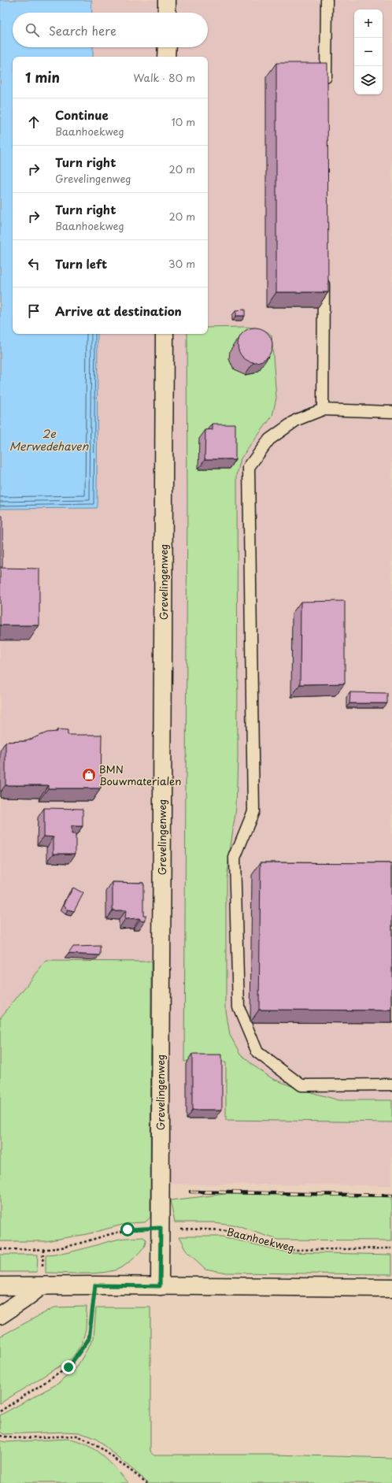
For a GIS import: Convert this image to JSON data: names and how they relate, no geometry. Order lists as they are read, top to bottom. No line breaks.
{"streets":{"street":["Grevelingenweg"],"path":["Baanhoekweg"]},"crossings":[["Grevelingenweg","Baanhoekweg"]],"water":["2e Merwedehaven"],"places":{"shop":["BMN Bouwmaterialen"]},"page":{"map_buttons":["+","−"],"search":"Search here","heading":["1 min","Walk · 80 m"],"list":[["Continue","Baanhoekweg","10 m"],["Turn right","Grevelingenweg","20 m"],["Turn right","Baanhoekweg","20 m"],["Turn left","30 m"],"Arrive at destination"]}}
